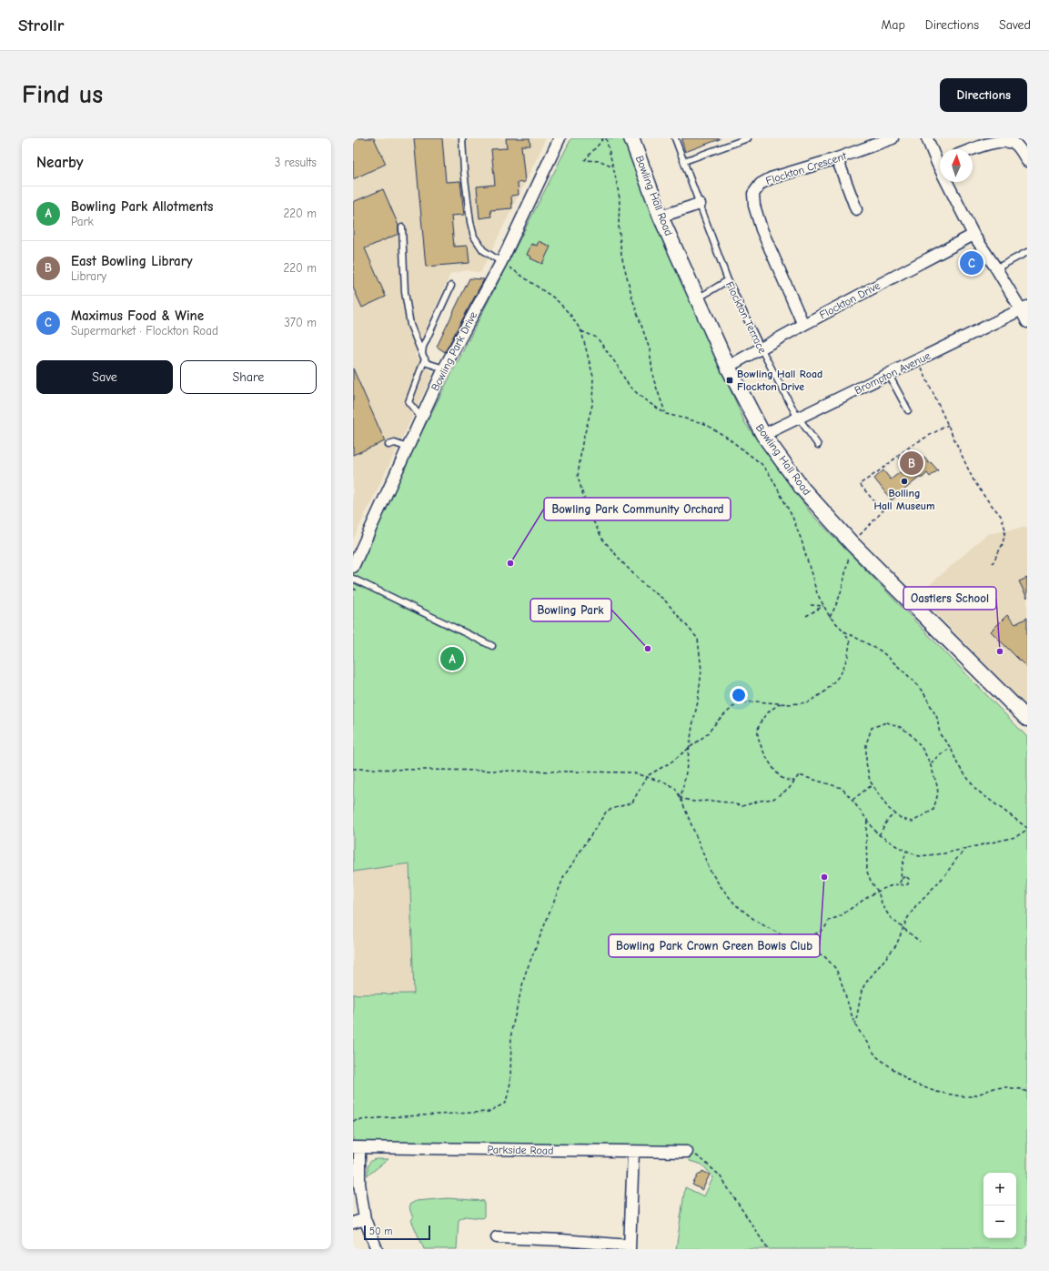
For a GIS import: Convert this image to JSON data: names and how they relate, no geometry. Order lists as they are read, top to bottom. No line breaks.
{"streets":{"street":["Flockton Crescent","Bowling Hall Road","Flockton Drive","Bowling Park Drive","Brompton Avenue","Parkside Road"],"lane":["Flockton Terrace"]},"crossings":[["Flockton Crescent","Flockton Drive"],["Bowling Hall Road","Flockton Drive"],["Bowling Hall Road","Brompton Avenue"],["Flockton Drive","Flockton Terrace"],["Flockton Terrace","Brompton Avenue"]],"places":{"transit":["Bowling Hall Road Flockton Drive"],"other":["Bolling Hall Museum","Bowling Park Community Orchard","Bowling Park","Oastlers School","Bowling Park Crown Green Bowls Club"]},"scale_bar":"50 m","north":"top","page":{"header":"Strollr","nav":["Map","Directions","Saved"],"buttons":["Directions",["Save","Share"]],"title":"Find us","heading":["Nearby","3 results"],"list":[{"mark":"A","name":"Bowling Park Allotments","note":"Park","value":"220 m"},{"mark":"B","name":"East Bowling Library","note":"Library","value":"220 m"},{"mark":"C","name":"Maximus Food & Wine","note":"Supermarket · Flockton Road","value":"370 m"}],"pins":["C","B","A"],"map_buttons":["+","−"],"scale":"50 m"}}
